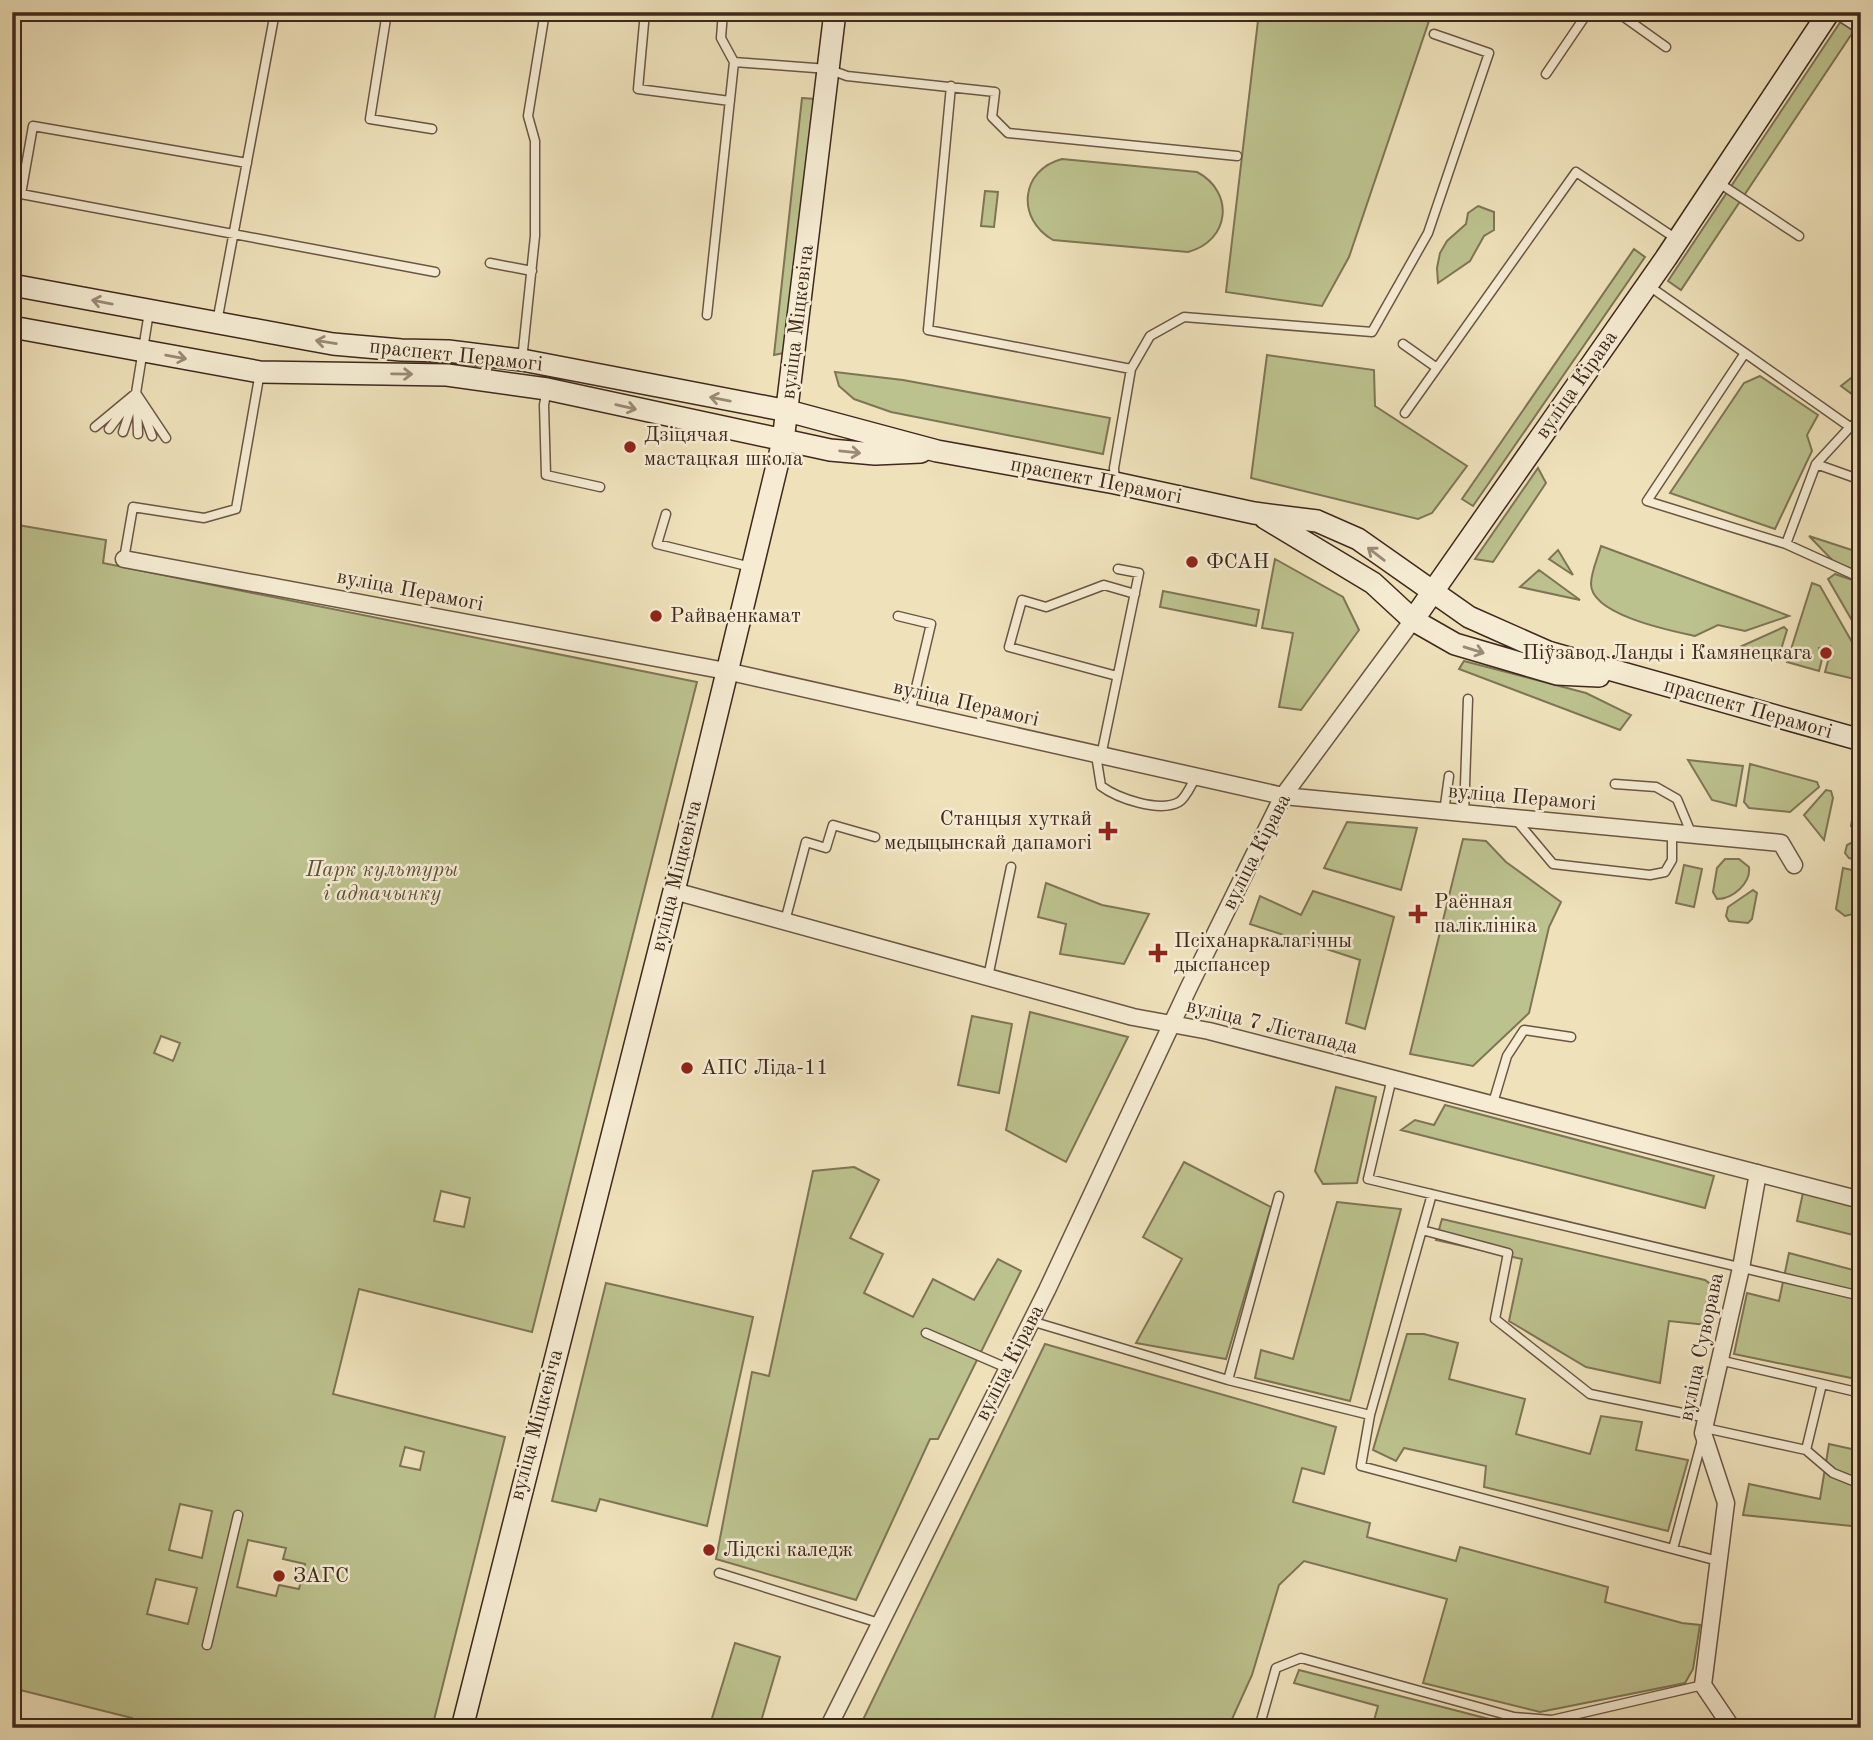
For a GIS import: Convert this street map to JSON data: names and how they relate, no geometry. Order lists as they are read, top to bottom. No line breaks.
{"streets":{"main road":["вуліца Міцкевіча","праспект Перамогі","вуліца Кірава"],"street":["вуліца Перамогі","вуліца 7 Лістапада","вуліца Суворава"]},"crossings":[["вуліца Міцкевіча","праспект Перамогі"],["вуліца Міцкевіча","вуліца Перамогі"],["вуліца Міцкевіча","вуліца 7 Лістапада"],["праспект Перамогі","вуліца Кірава"],["вуліца Кірава","вуліца Перамогі"],["вуліца Кірава","вуліца 7 Лістапада"],["вуліца 7 Лістапада","вуліца Суворава"]],"parks":["Парк культуры і адпачынку"],"places":{"other":["Дзіцячая мастацкая школа","ФСАН","Райваенкамат","Піўзавод Ланды і Камянецкага","АПС Ліда-11","Лідскі каледж","ЗАГС"],"health":["Станцыя хуткай медыцынскай дапамогі","Раённая паліклініка","Псіханаркалагічны дыспансер"]}}
